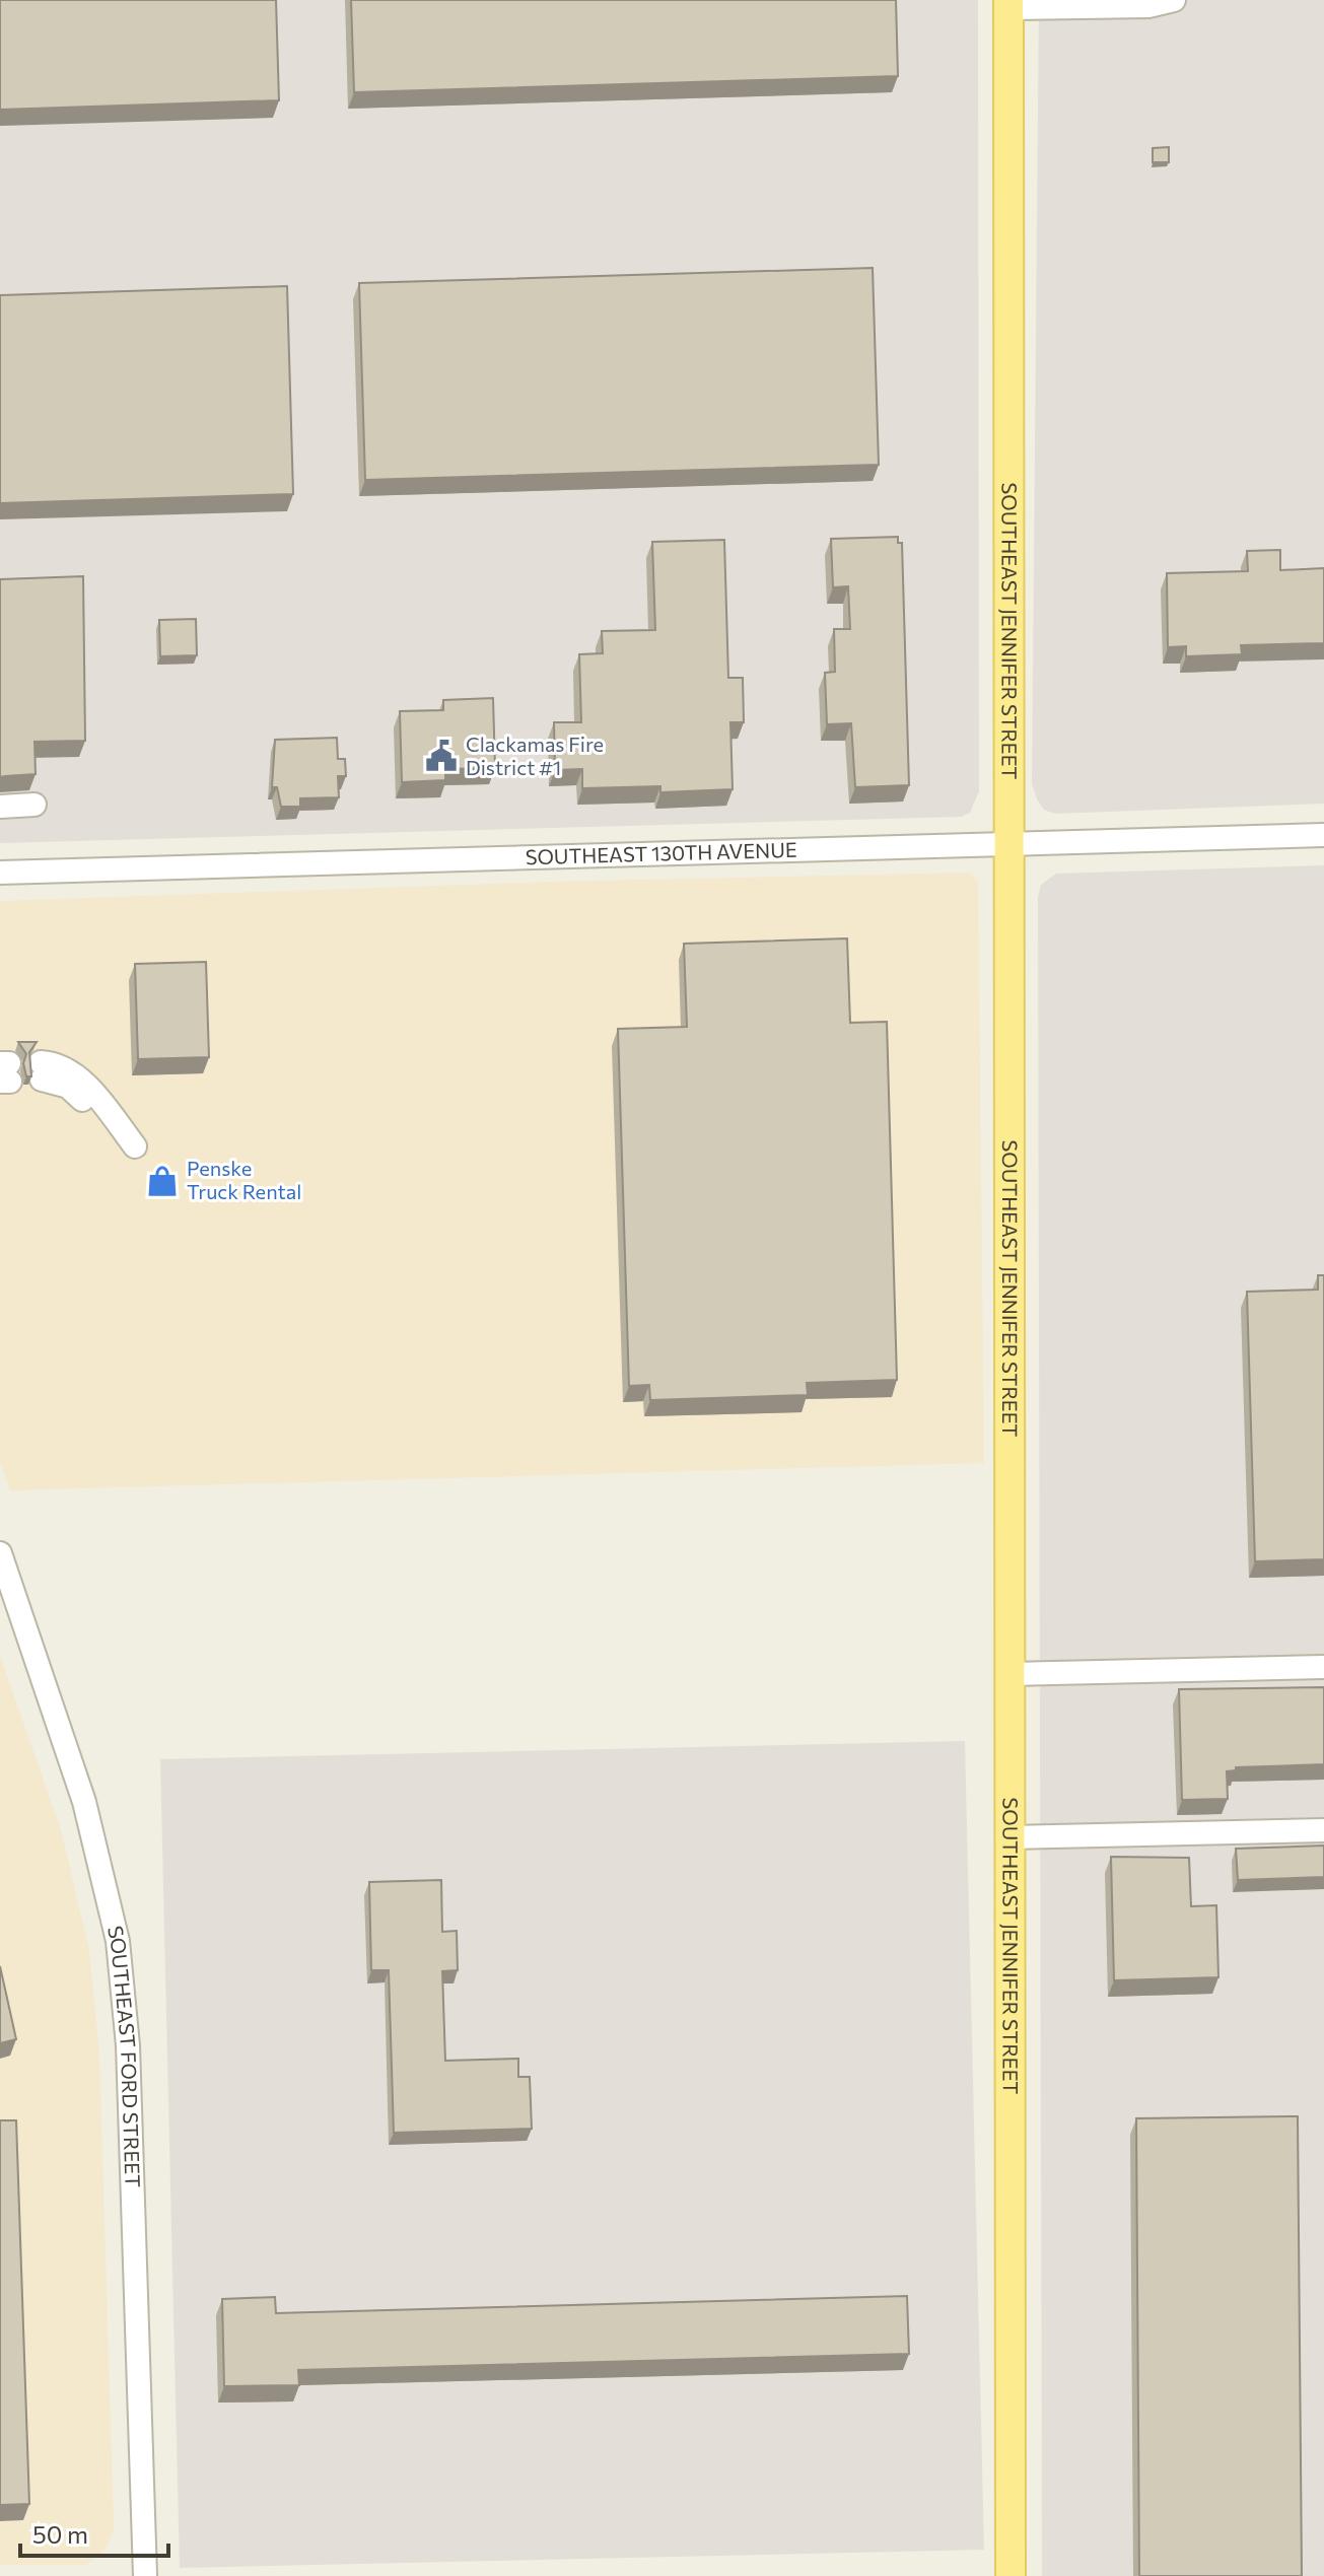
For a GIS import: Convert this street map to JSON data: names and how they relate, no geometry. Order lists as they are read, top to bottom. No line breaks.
{"streets":{"main road":["SOUTHEAST JENNIFER STREET"],"street":["SOUTHEAST 130TH AVENUE","SOUTHEAST FORD STREET"]},"crossings":[["SOUTHEAST JENNIFER STREET","SOUTHEAST 130TH AVENUE"]],"places":{"public building":["Clackamas Fire District #1"],"shop":["Penske Truck Rental"]},"scale_bar":"50 m"}
